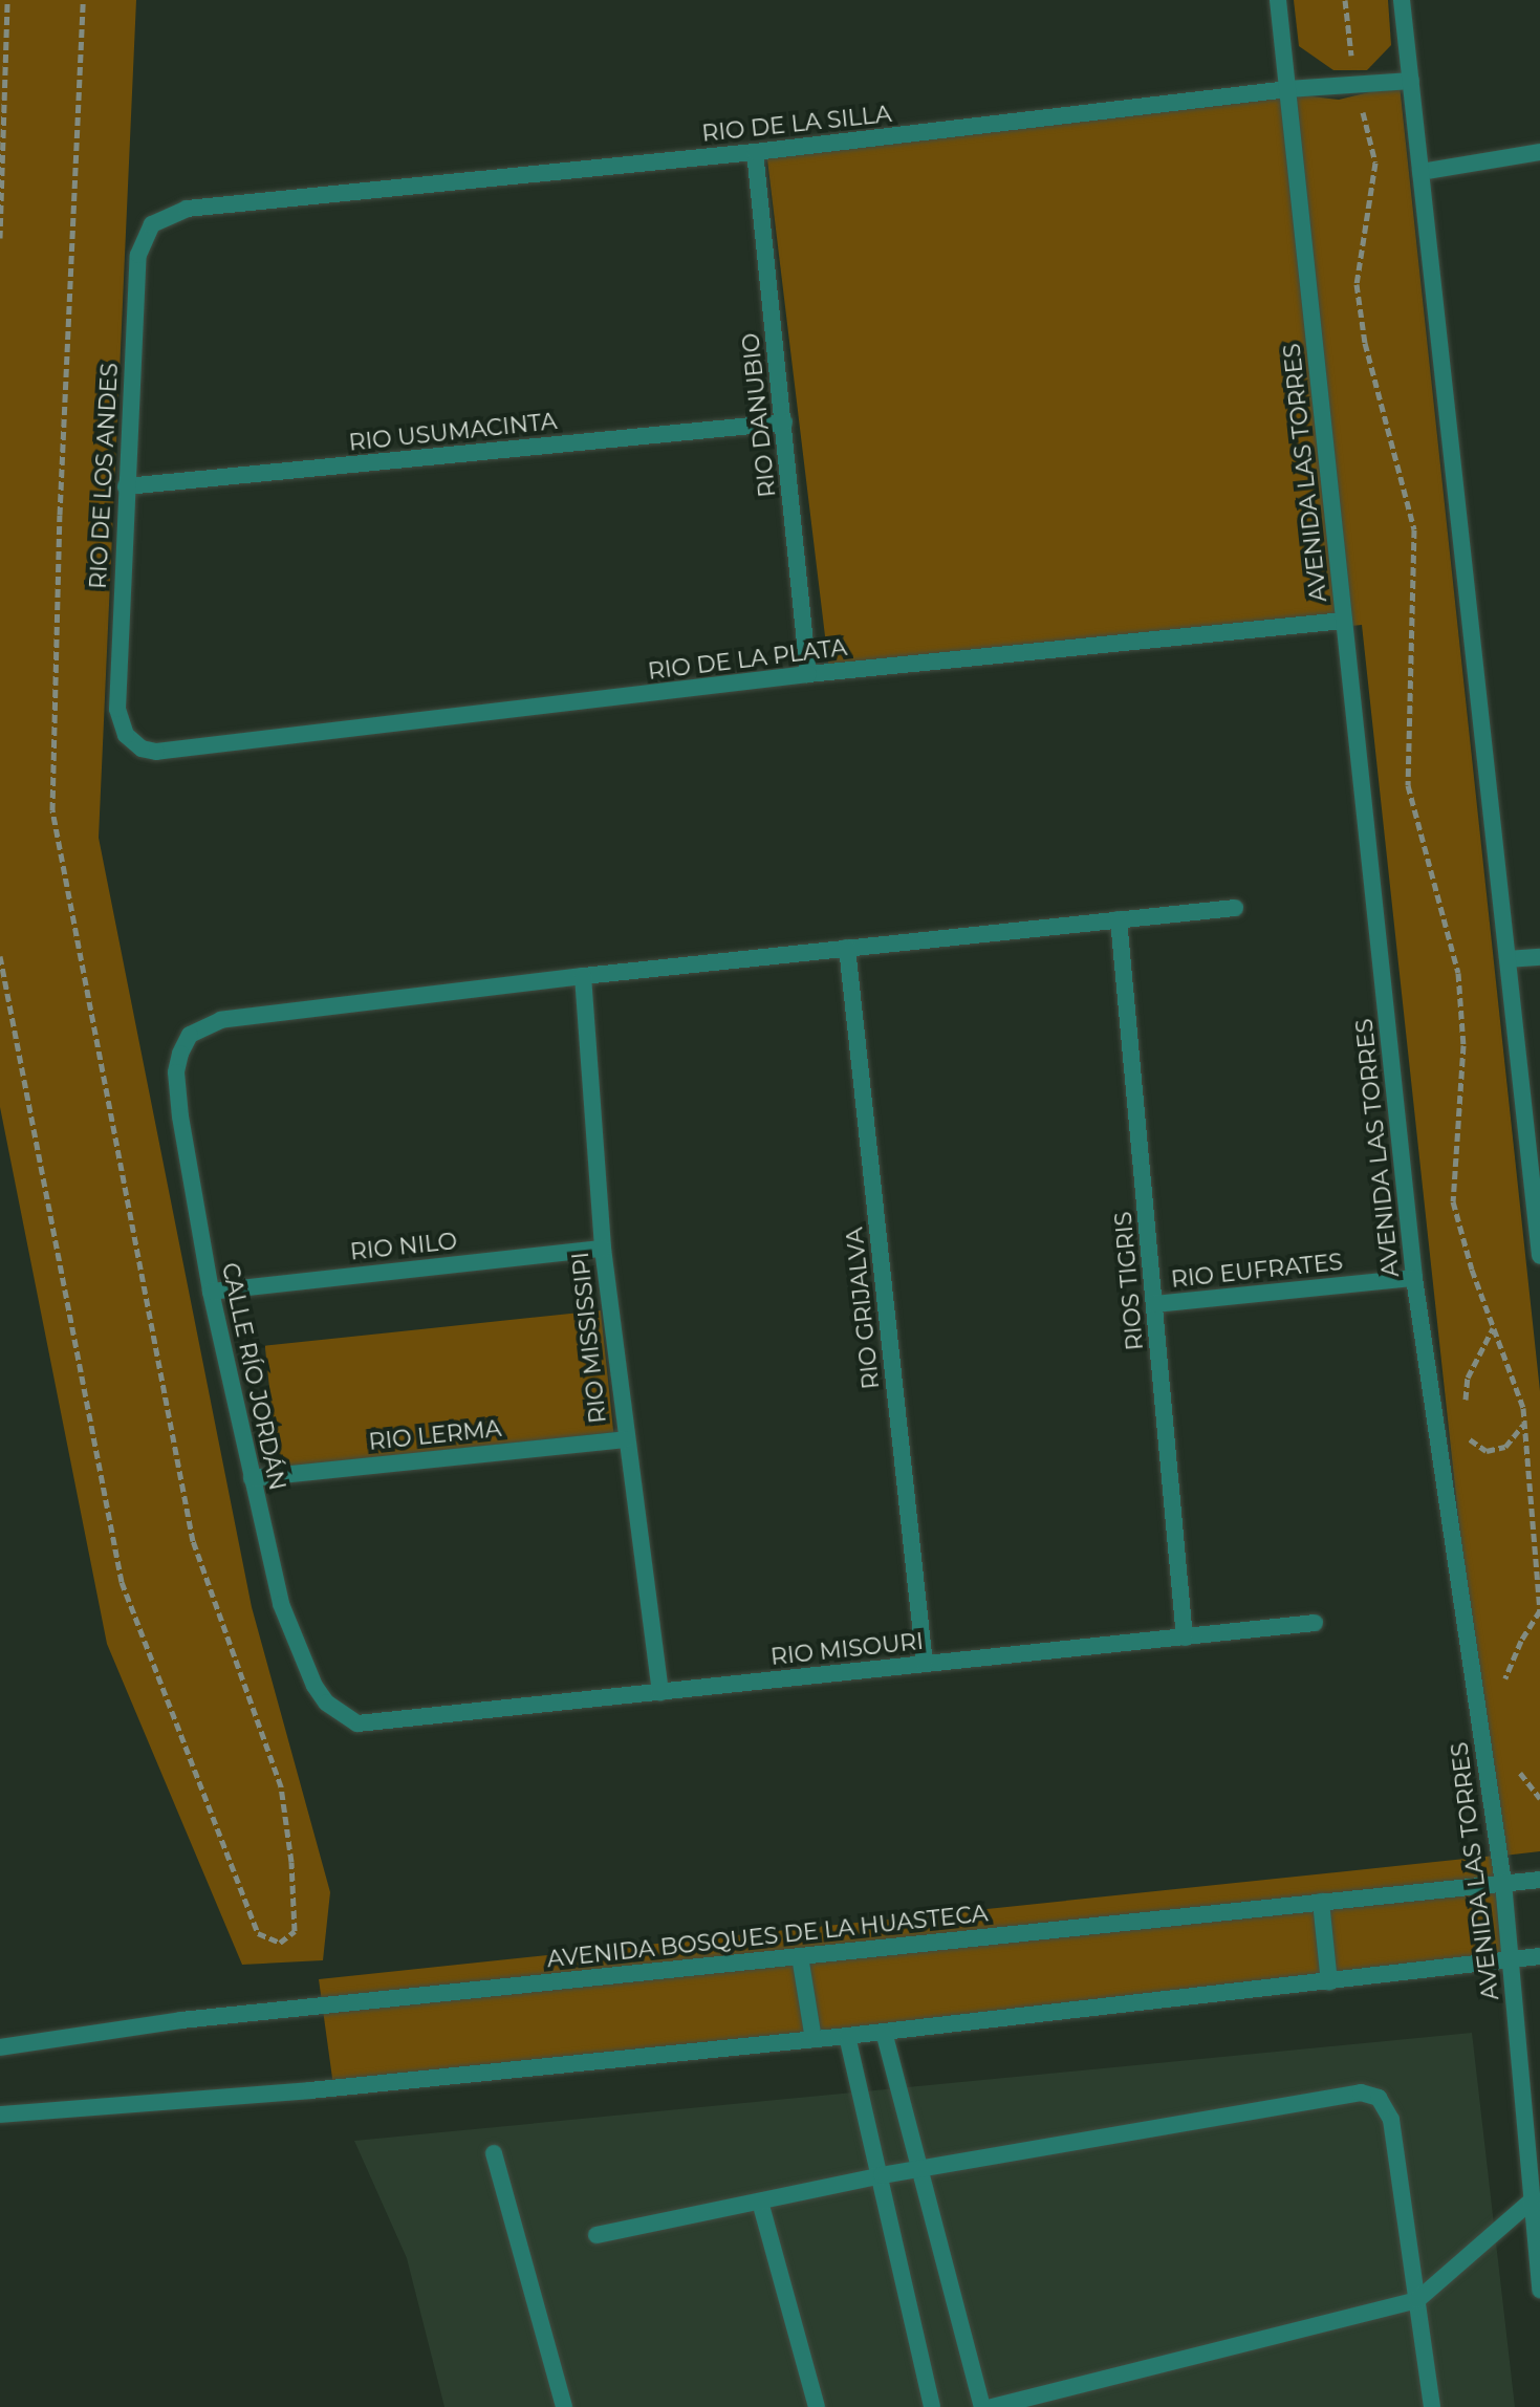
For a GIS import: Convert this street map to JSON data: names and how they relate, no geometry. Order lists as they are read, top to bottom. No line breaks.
{"streets":{"street":["RIO DE LA SILLA","RIO DANUBIO","RIO USUMACINTA","AVENIDA LAS TORRES","RIO DE LOS ANDES","RIO DE LA PLATA","RIO NILO","RIO EUFRATES","RIOS TIGRIS","RIO GRIJALVA","RIO MISSISSIPI","CALLE RÍO JORDÁN","RIO LERMA","RIO MISOURI","AVENIDA BOSQUES DE LA HUASTECA"]},"crossings":[["RIO DE LA SILLA","RIO DANUBIO"],["RIO DE LA SILLA","AVENIDA LAS TORRES"],["RIO DE LA SILLA","RIO DE LOS ANDES"],["RIO DANUBIO","RIO USUMACINTA"],["RIO DANUBIO","RIO DE LA PLATA"],["RIO USUMACINTA","RIO DE LOS ANDES"],["AVENIDA LAS TORRES","RIO DE LA PLATA"],["AVENIDA LAS TORRES","RIO EUFRATES"],["AVENIDA LAS TORRES","AVENIDA BOSQUES DE LA HUASTECA"],["RIO DE LOS ANDES","RIO DE LA PLATA"],["RIO NILO","RIO MISSISSIPI"],["RIO NILO","CALLE RÍO JORDÁN"],["RIO EUFRATES","RIOS TIGRIS"],["RIOS TIGRIS","RIO MISOURI"],["RIO GRIJALVA","RIO MISOURI"],["RIO MISSISSIPI","CALLE RÍO JORDÁN"],["RIO MISSISSIPI","RIO LERMA"],["RIO MISSISSIPI","RIO MISOURI"],["CALLE RÍO JORDÁN","RIO LERMA"],["CALLE RÍO JORDÁN","RIO MISOURI"]]}
